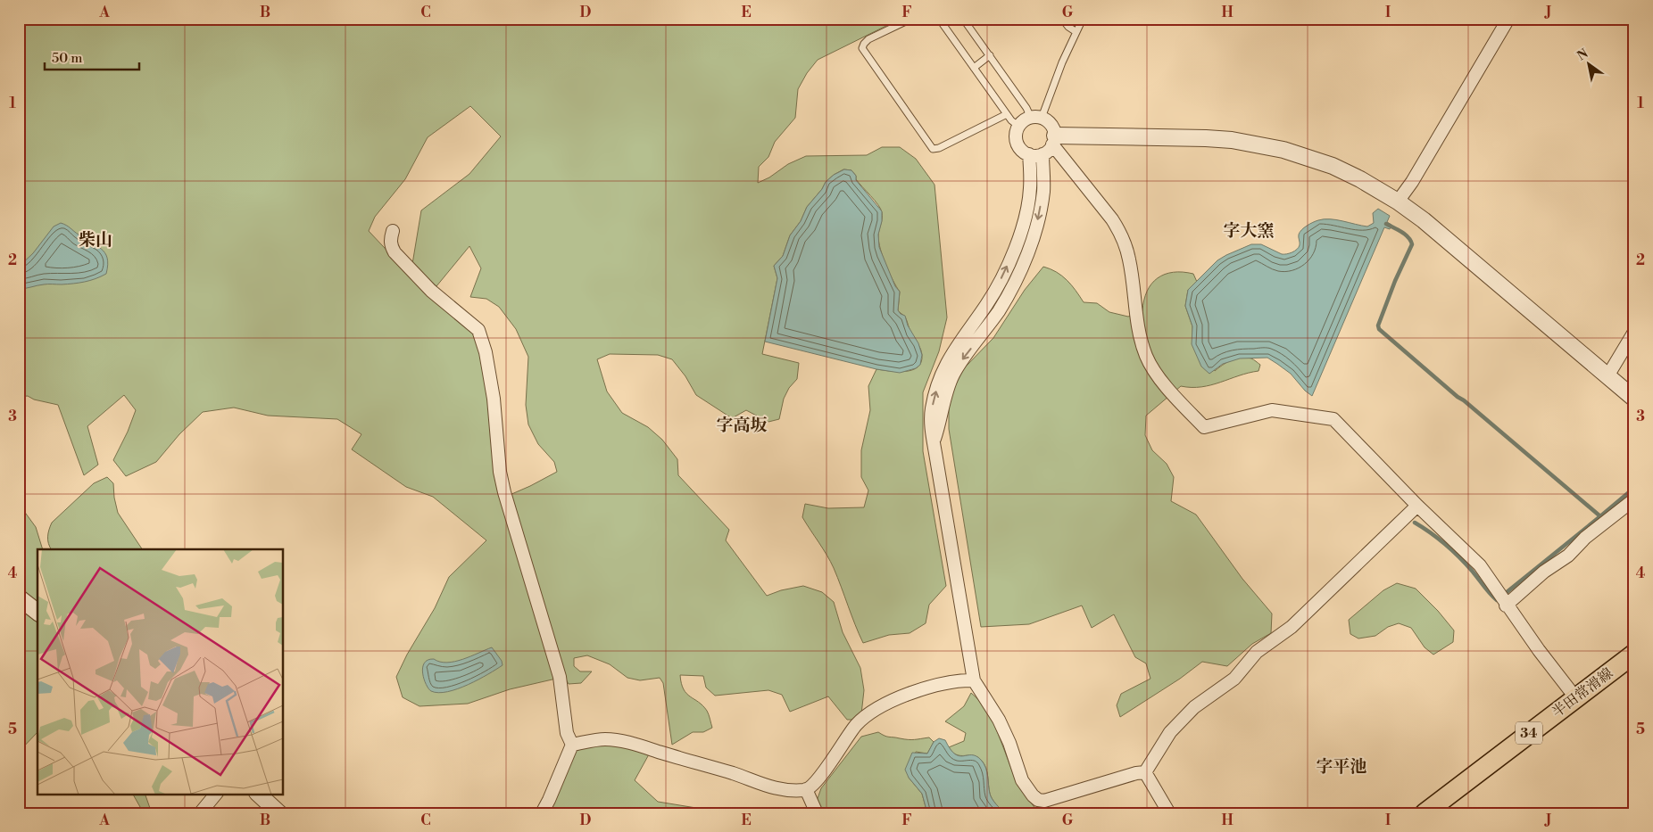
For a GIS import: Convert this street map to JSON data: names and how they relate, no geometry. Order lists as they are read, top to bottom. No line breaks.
{"streets":{"main road":["半田常滑線","34"]},"districts":["字大窯","柴山","字高坂","字平池"],"scale_bar":"50 m","north":"top left","grid":{"columns":["A","B","C","D","E","F","G","H","I","J"],"rows":["1","2","3","4","5"]}}
